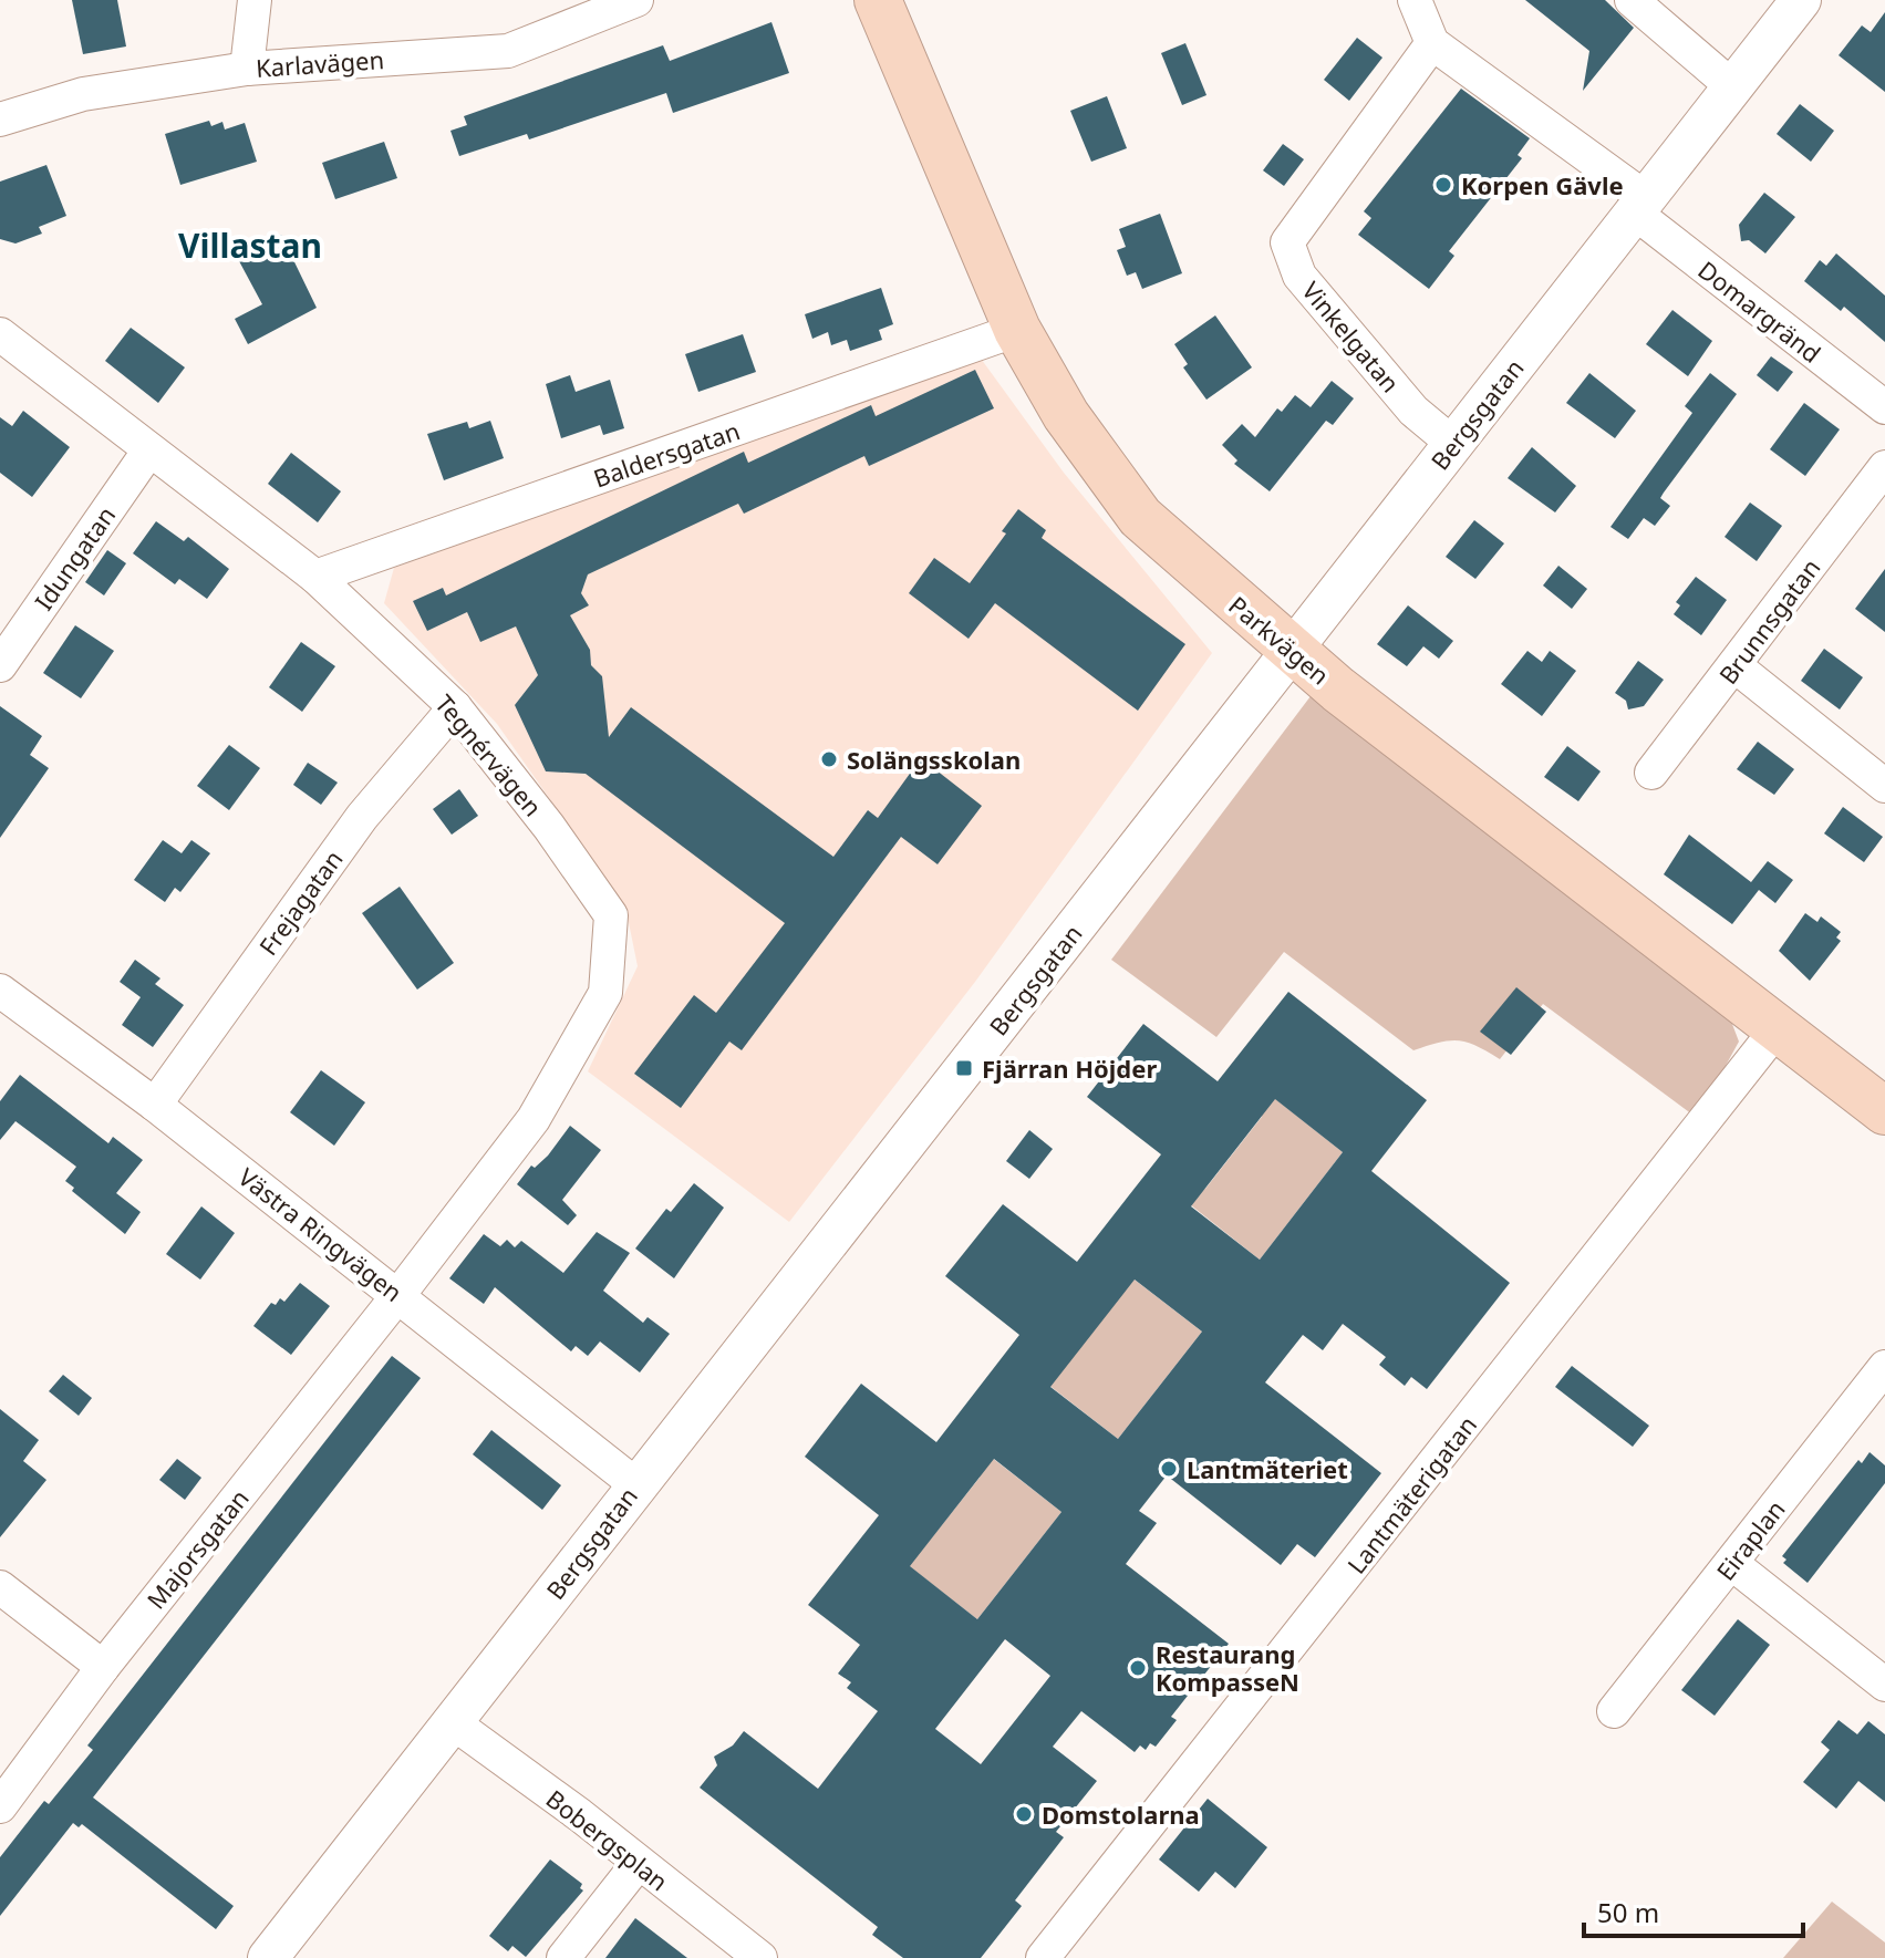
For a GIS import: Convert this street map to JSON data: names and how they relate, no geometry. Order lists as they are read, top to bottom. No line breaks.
{"streets":{"main road":["Parkvägen"],"street":["Karlavägen","Domargränd","Vinkelgatan","Bergsgatan","Baldersgatan","Idungatan","Brunnsgatan","Tegnérvägen","Frejagatan","Västra Ringvägen","Lantmäterigatan","Eiraplan","Majorsgatan","Bobergsplan"]},"crossings":[["Domargränd","Vinkelgatan"],["Domargränd","Bergsgatan"],["Vinkelgatan","Bergsgatan"],["Bergsgatan","Parkvägen"],["Bergsgatan","Västra Ringvägen"],["Bergsgatan","Bobergsplan"],["Baldersgatan","Parkvägen"],["Baldersgatan","Tegnérvägen"],["Idungatan","Tegnérvägen"],["Parkvägen","Lantmäterigatan"],["Tegnérvägen","Frejagatan"],["Tegnérvägen","Västra Ringvägen"],["Tegnérvägen","Majorsgatan"],["Frejagatan","Västra Ringvägen"],["Västra Ringvägen","Majorsgatan"]],"districts":["Villastan"],"places":{"other":["Korpen Gävle","Solängsskolan","Lantmäteriet","Restaurang KompasseN","Domstolarna"],"transit":["Fjärran Höjder"]},"scale_bar":"50 m"}
